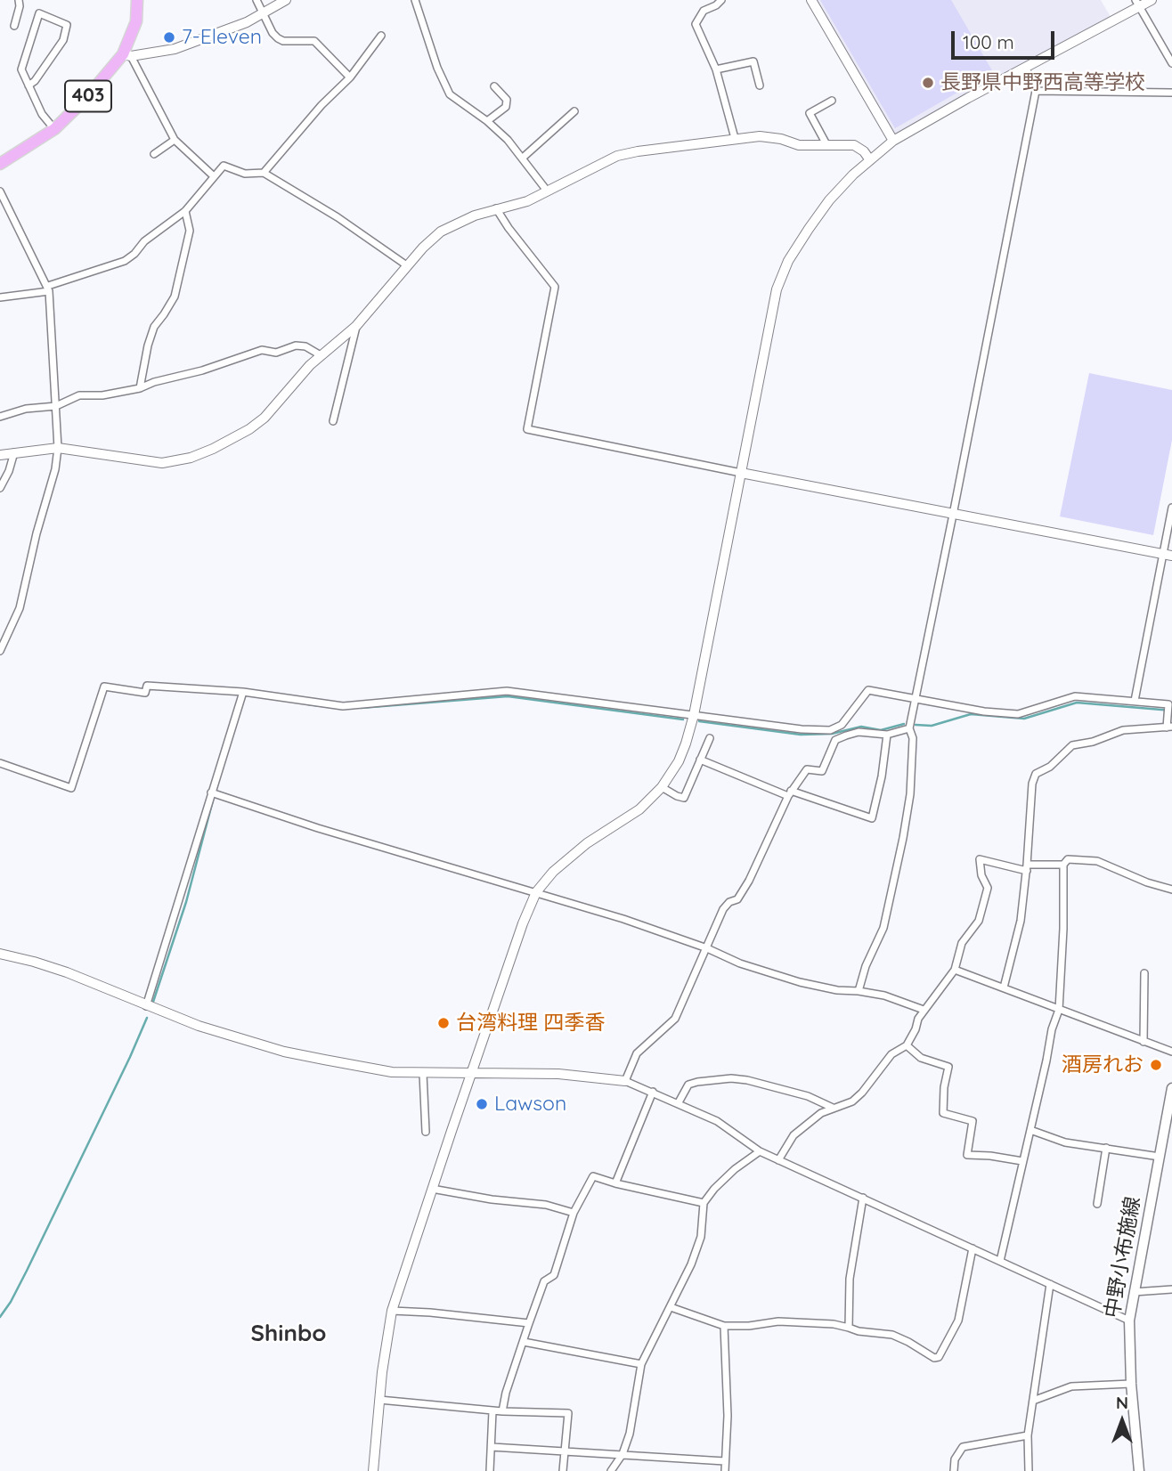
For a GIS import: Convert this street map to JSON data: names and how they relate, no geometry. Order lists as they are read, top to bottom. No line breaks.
{"streets":{"highway":["403"],"main road":["中野小布施線"]},"districts":["Shinbo"],"places":["7-Eleven","長野県中野西高等学校","台湾料理 四季香","酒房れお","Lawson"],"scale_bar":"100 m","north":"top"}
